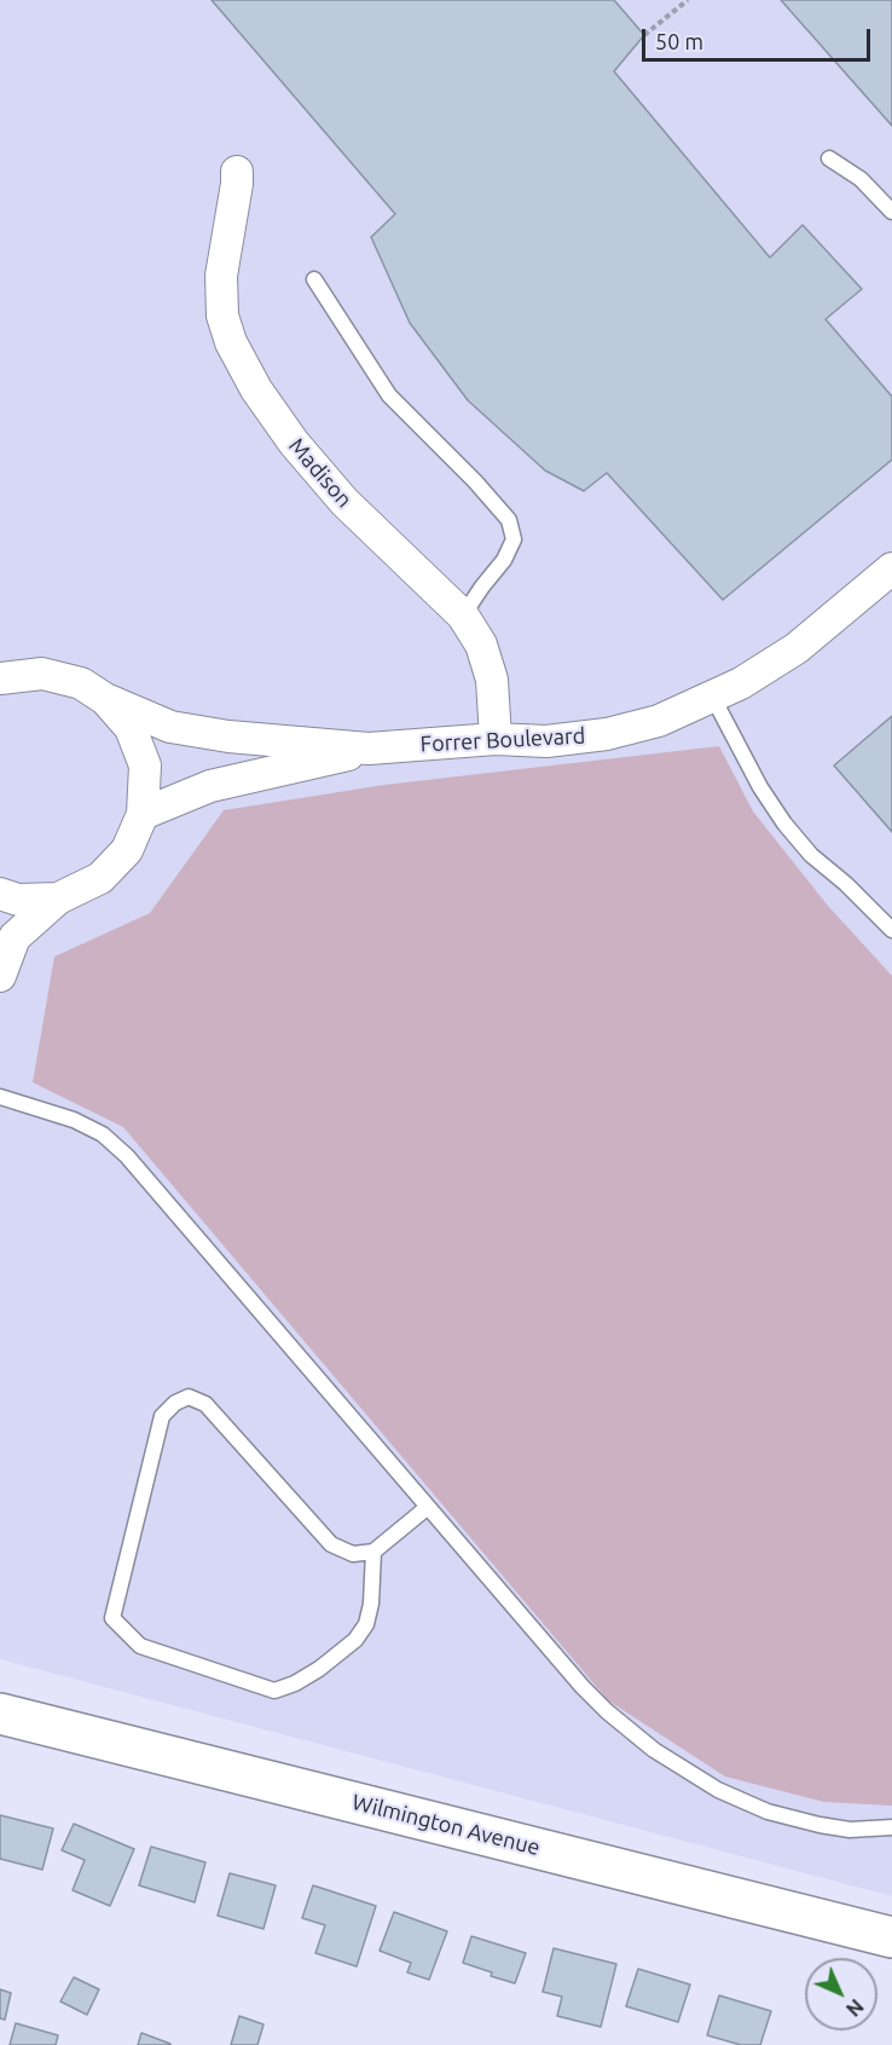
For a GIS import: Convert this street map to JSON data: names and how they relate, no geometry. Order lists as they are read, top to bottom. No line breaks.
{"streets":{"main road":["Wilmington Avenue"],"street":["Madison","Forrer Boulevard"]},"crossings":[["Madison","Forrer Boulevard"]],"scale_bar":"50 m","north":"bottom right"}
